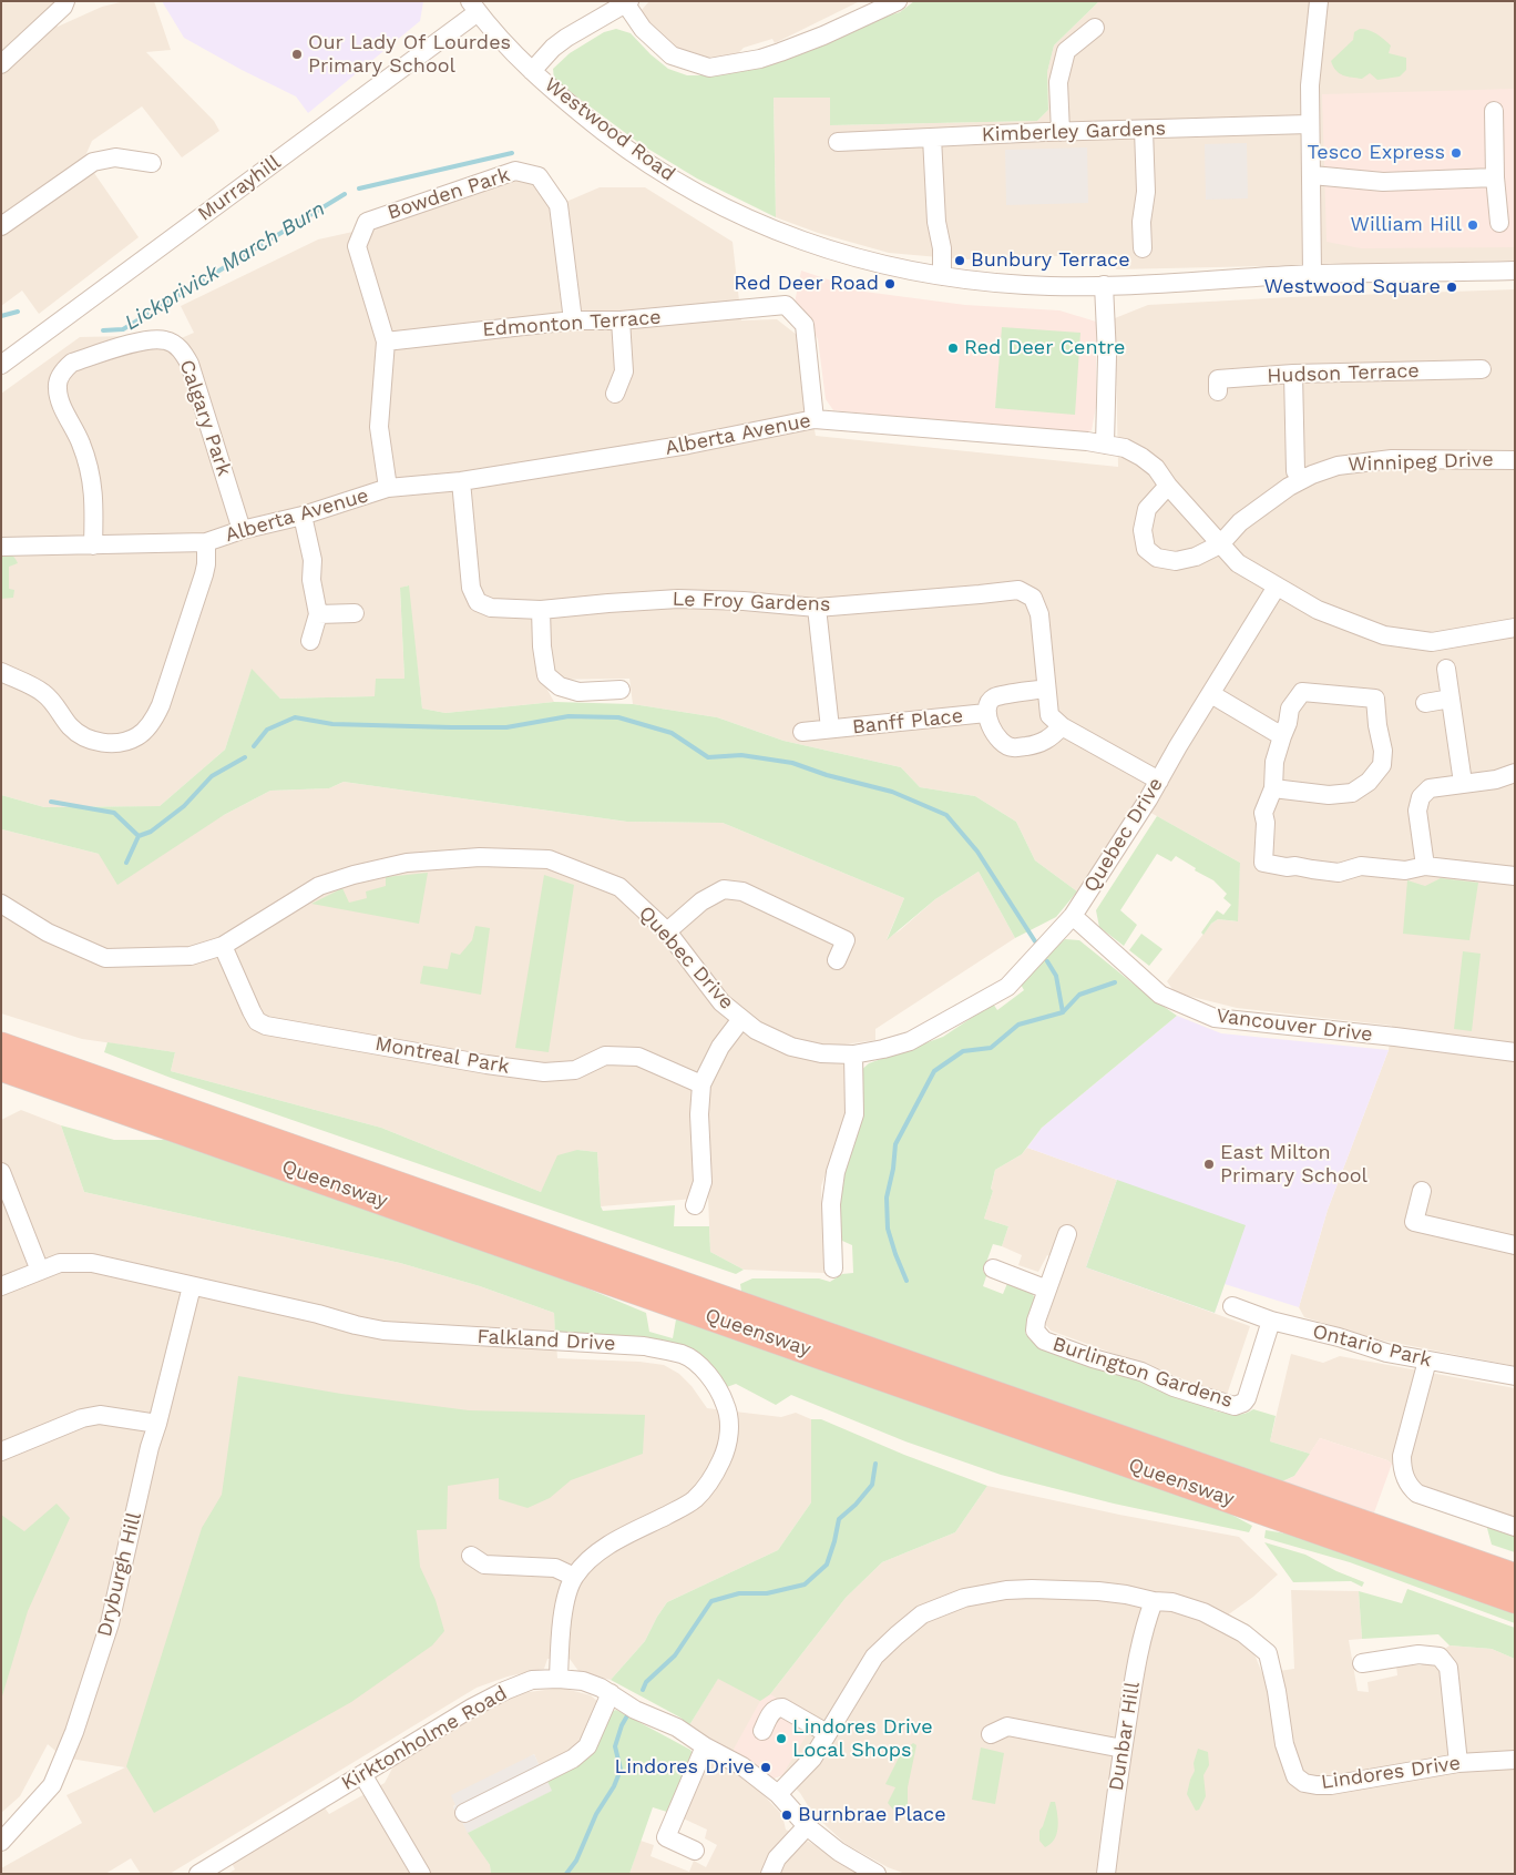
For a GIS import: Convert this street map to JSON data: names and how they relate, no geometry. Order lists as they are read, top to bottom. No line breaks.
{"streets":{"highway":["Queensway"],"street":["Westwood Road","Kimberley Gardens","Murrayhill","Bowden Park","Edmonton Terrace","Hudson Terrace","Calgary Park","Alberta Avenue","Winnipeg Drive","Le Froy Gardens","Banff Place","Quebec Drive","Vancouver Drive","Montreal Park","Falkland Drive","Ontario Park","Burlington Gardens","Dryburgh Hill","Dunbar Hill","Kirktonholme Road","Lindores Drive"]},"crossings":[["Westwood Road","Murrayhill"],["Bowden Park","Edmonton Terrace"],["Edmonton Terrace","Alberta Avenue"],["Calgary Park","Alberta Avenue"],["Alberta Avenue","Winnipeg Drive"],["Alberta Avenue","Le Froy Gardens"],["Alberta Avenue","Quebec Drive"],["Le Froy Gardens","Banff Place"],["Le Froy Gardens","Quebec Drive"],["Quebec Drive","Vancouver Drive"],["Quebec Drive","Montreal Park"],["Falkland Drive","Dryburgh Hill"],["Falkland Drive","Kirktonholme Road"],["Ontario Park","Burlington Gardens"],["Dunbar Hill","Lindores Drive"],["Kirktonholme Road","Lindores Drive"]],"water":["Lickprivick March Burn"],"places":["Our Lady Of Lourdes Primary School","Tesco Express","William Hill","Bunbury Terrace","Red Deer Road","Westwood Square","Red Deer Centre","East Milton Primary School","Lindores Drive Local Shops","Lindores Drive","Burnbrae Place"]}
